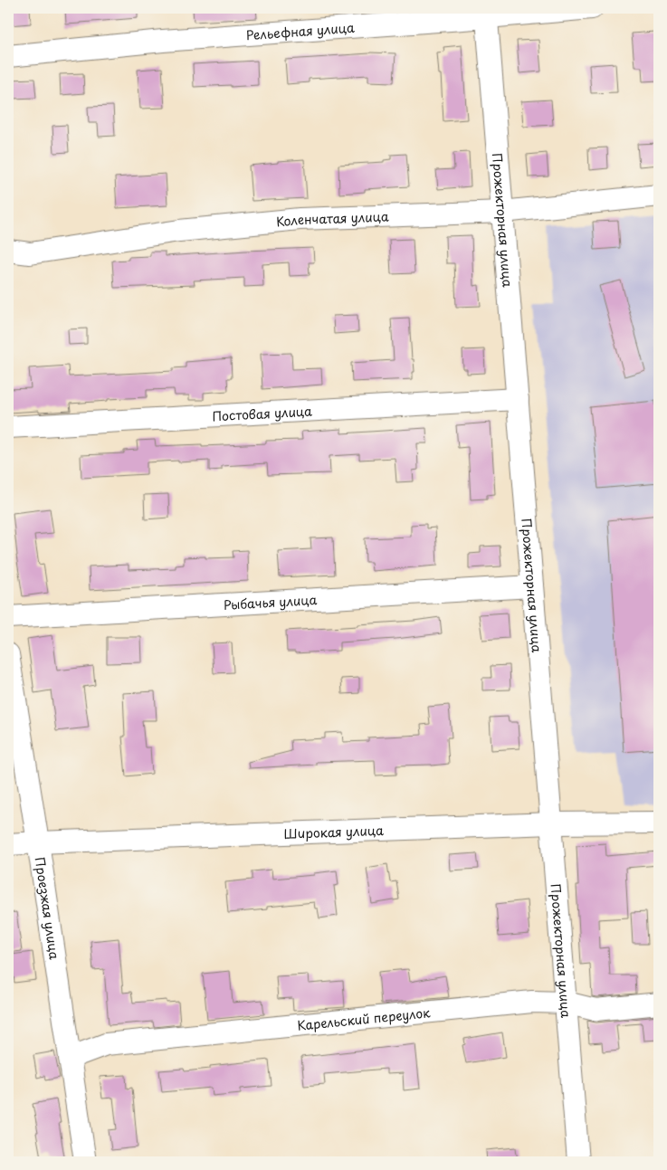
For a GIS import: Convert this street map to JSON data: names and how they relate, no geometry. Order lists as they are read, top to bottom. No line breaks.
{"streets":{"street":["Рельефная улица","Коленчатая улица","Прожекторная улица","Постовая улица","Рыбачья улица","Широкая улица","Проезжая улица","Карельский переулок"]},"crossings":[["Рельефная улица","Прожекторная улица"],["Коленчатая улица","Прожекторная улица"],["Прожекторная улица","Постовая улица"],["Прожекторная улица","Рыбачья улица"],["Прожекторная улица","Широкая улица"],["Прожекторная улица","Карельский переулок"],["Широкая улица","Проезжая улица"],["Проезжая улица","Карельский переулок"]]}
